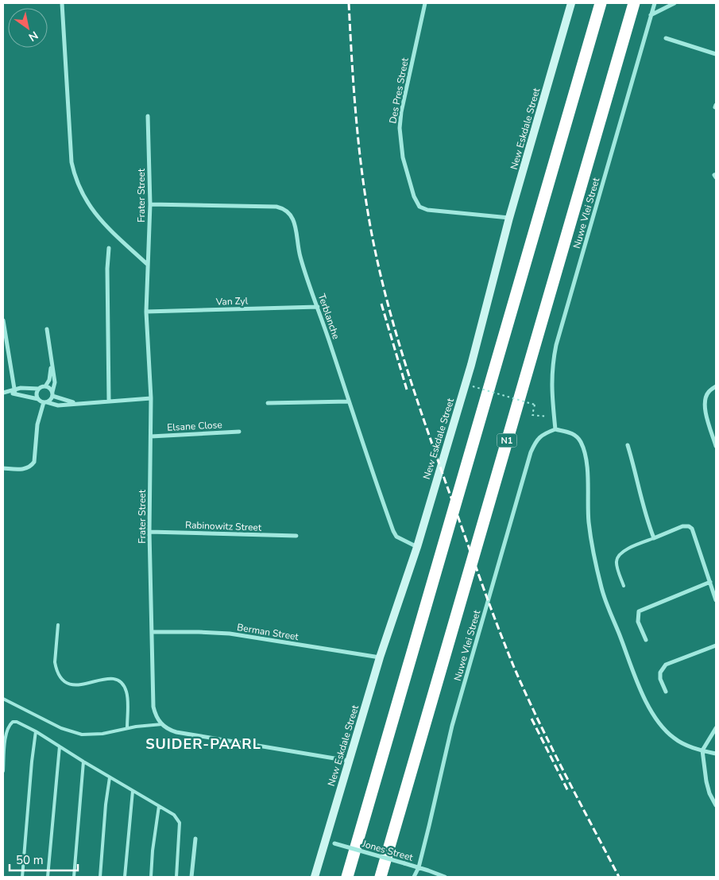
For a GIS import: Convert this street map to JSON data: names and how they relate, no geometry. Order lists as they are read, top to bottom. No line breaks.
{"streets":{"highway":["N1"],"street":["Des Pres Street","New Eskdale Street","Frater Street","Nuwe Vlei Street","Van Zyl","Terblanche","Elsane Close","Rabinowitz Street","Berman Street","Jones Street"]},"crossings":[["Des Pres Street","New Eskdale Street"],["New Eskdale Street","Terblanche"],["New Eskdale Street","Berman Street"],["New Eskdale Street","Jones Street"],["Frater Street","Van Zyl"],["Frater Street","Terblanche"],["Frater Street","Elsane Close"],["Frater Street","Rabinowitz Street"],["Frater Street","Berman Street"],["Nuwe Vlei Street","Jones Street"],["Van Zyl","Terblanche"]],"districts":["SUIDER-PAARL"],"scale_bar":"50 m","north":"bottom right"}
